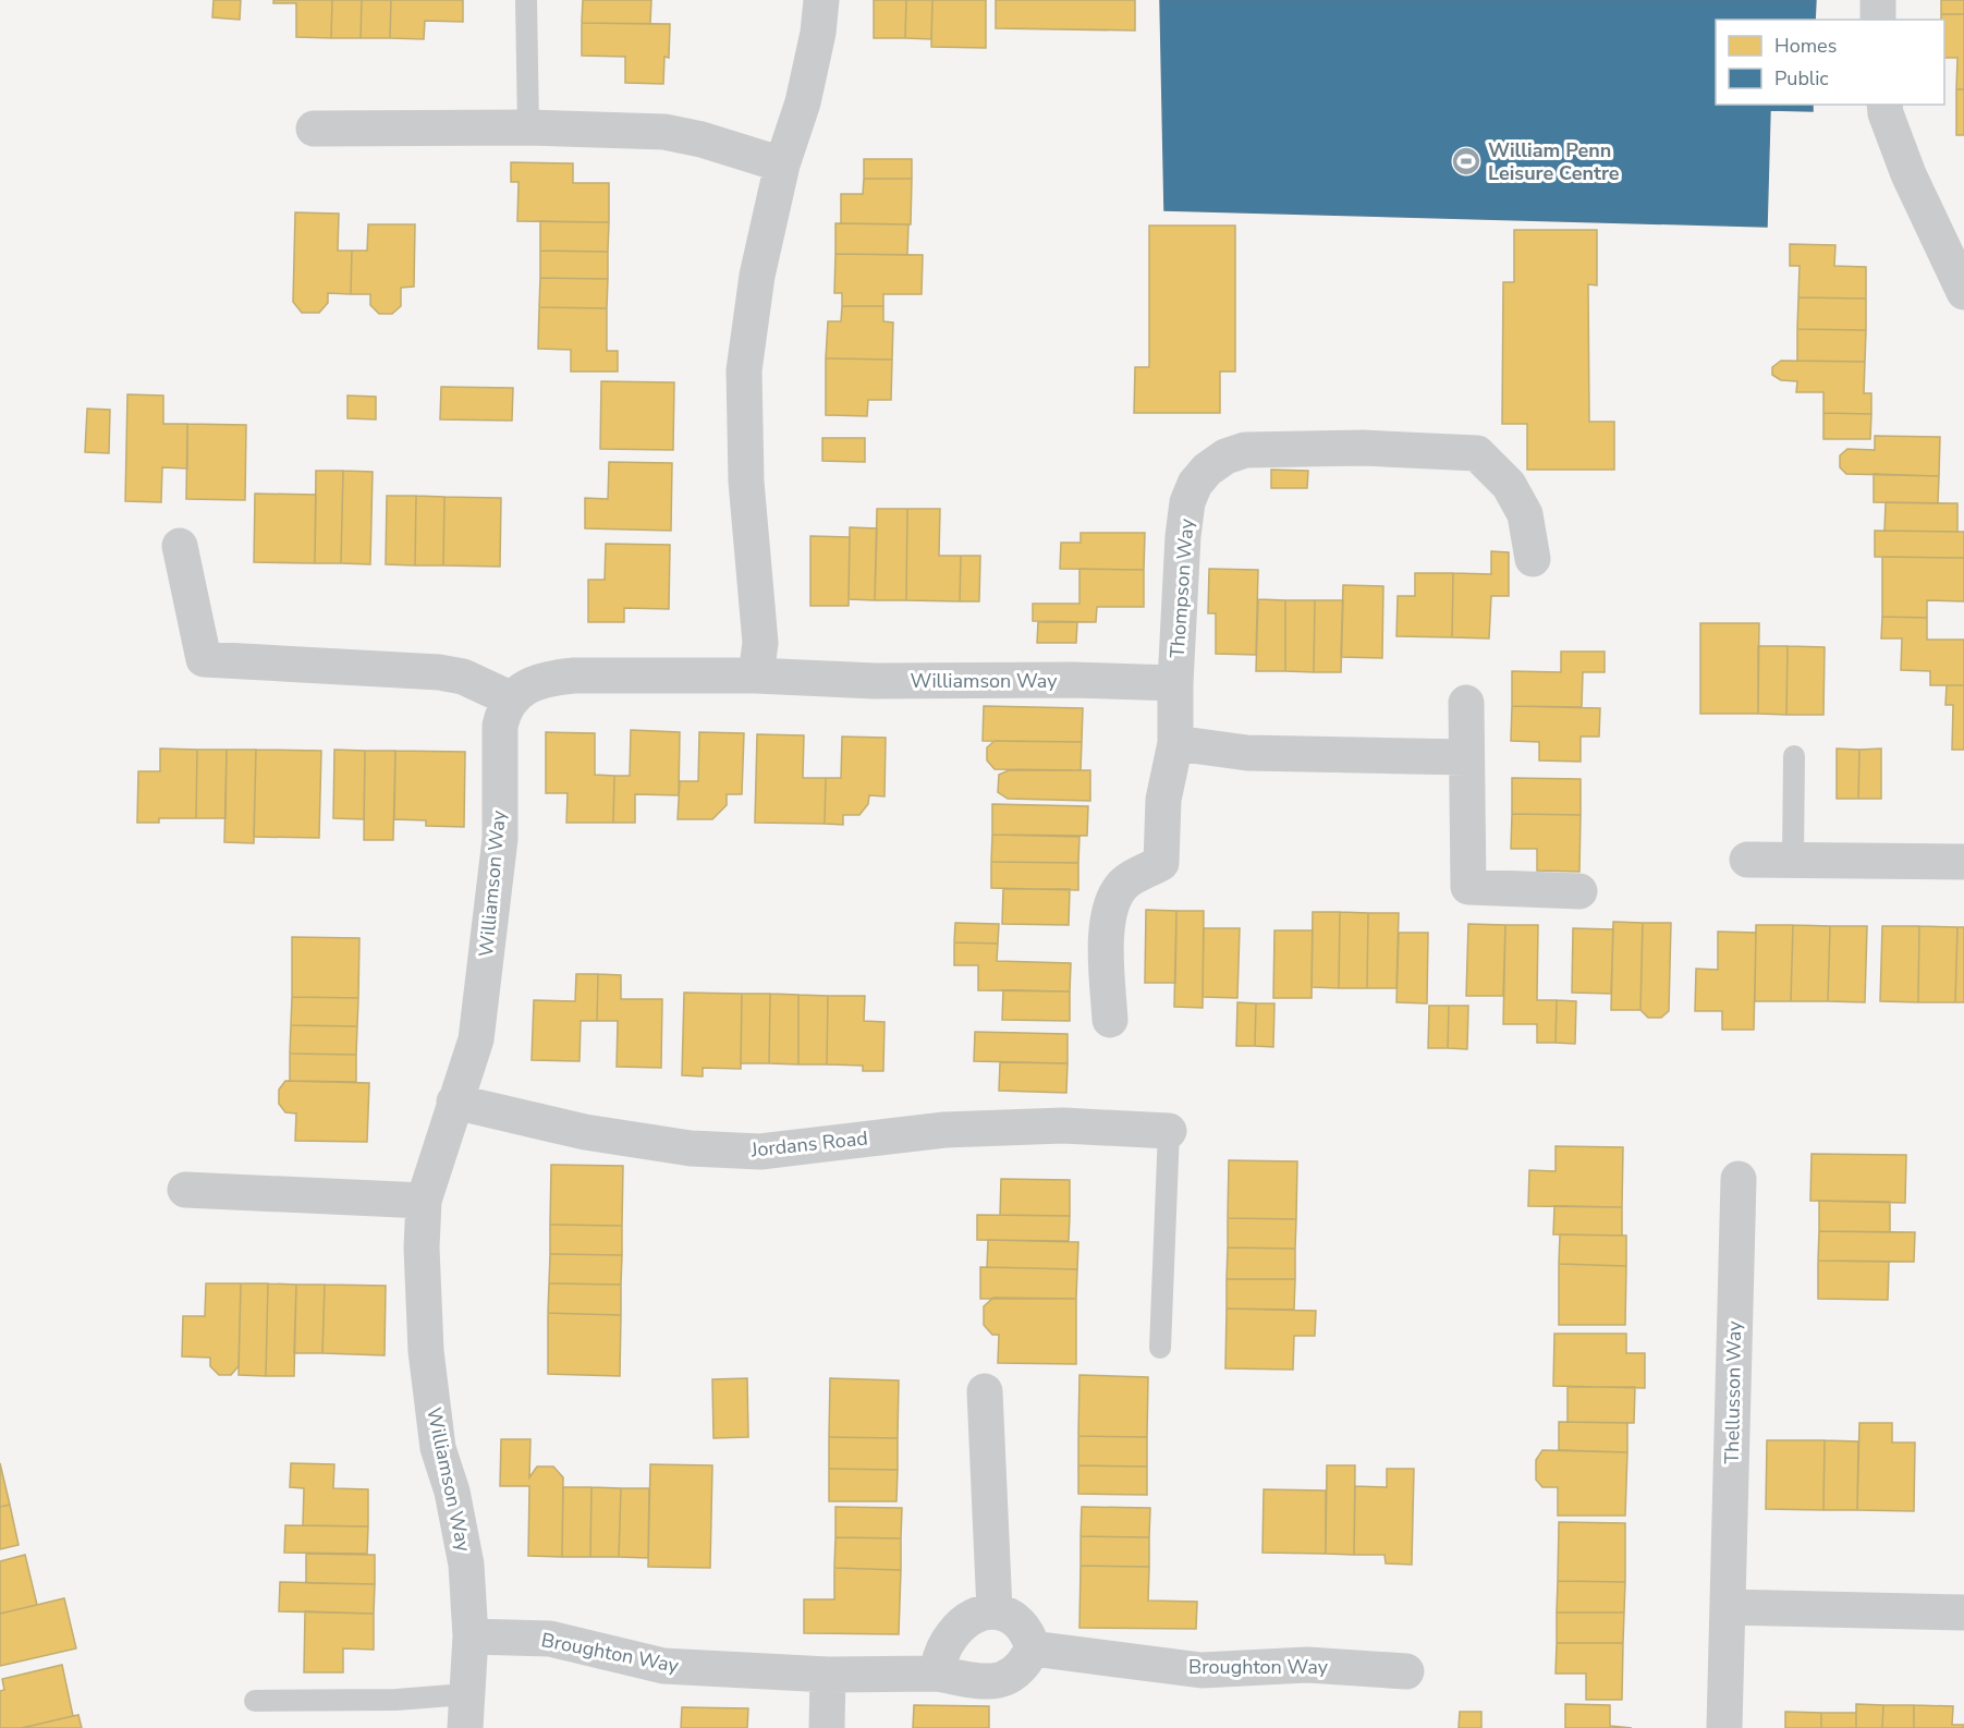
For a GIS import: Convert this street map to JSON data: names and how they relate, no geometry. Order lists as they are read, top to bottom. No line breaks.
{"streets":{"street":["Thompson Way","Williamson Way","Jordans Road","Thellusson Way","Broughton Way"]},"crossings":[["Thompson Way","Williamson Way"],["Williamson Way","Jordans Road"],["Williamson Way","Broughton Way"]],"places":{"sports":["William Penn Leisure Centre"]},"legend":["Homes","Public"]}
